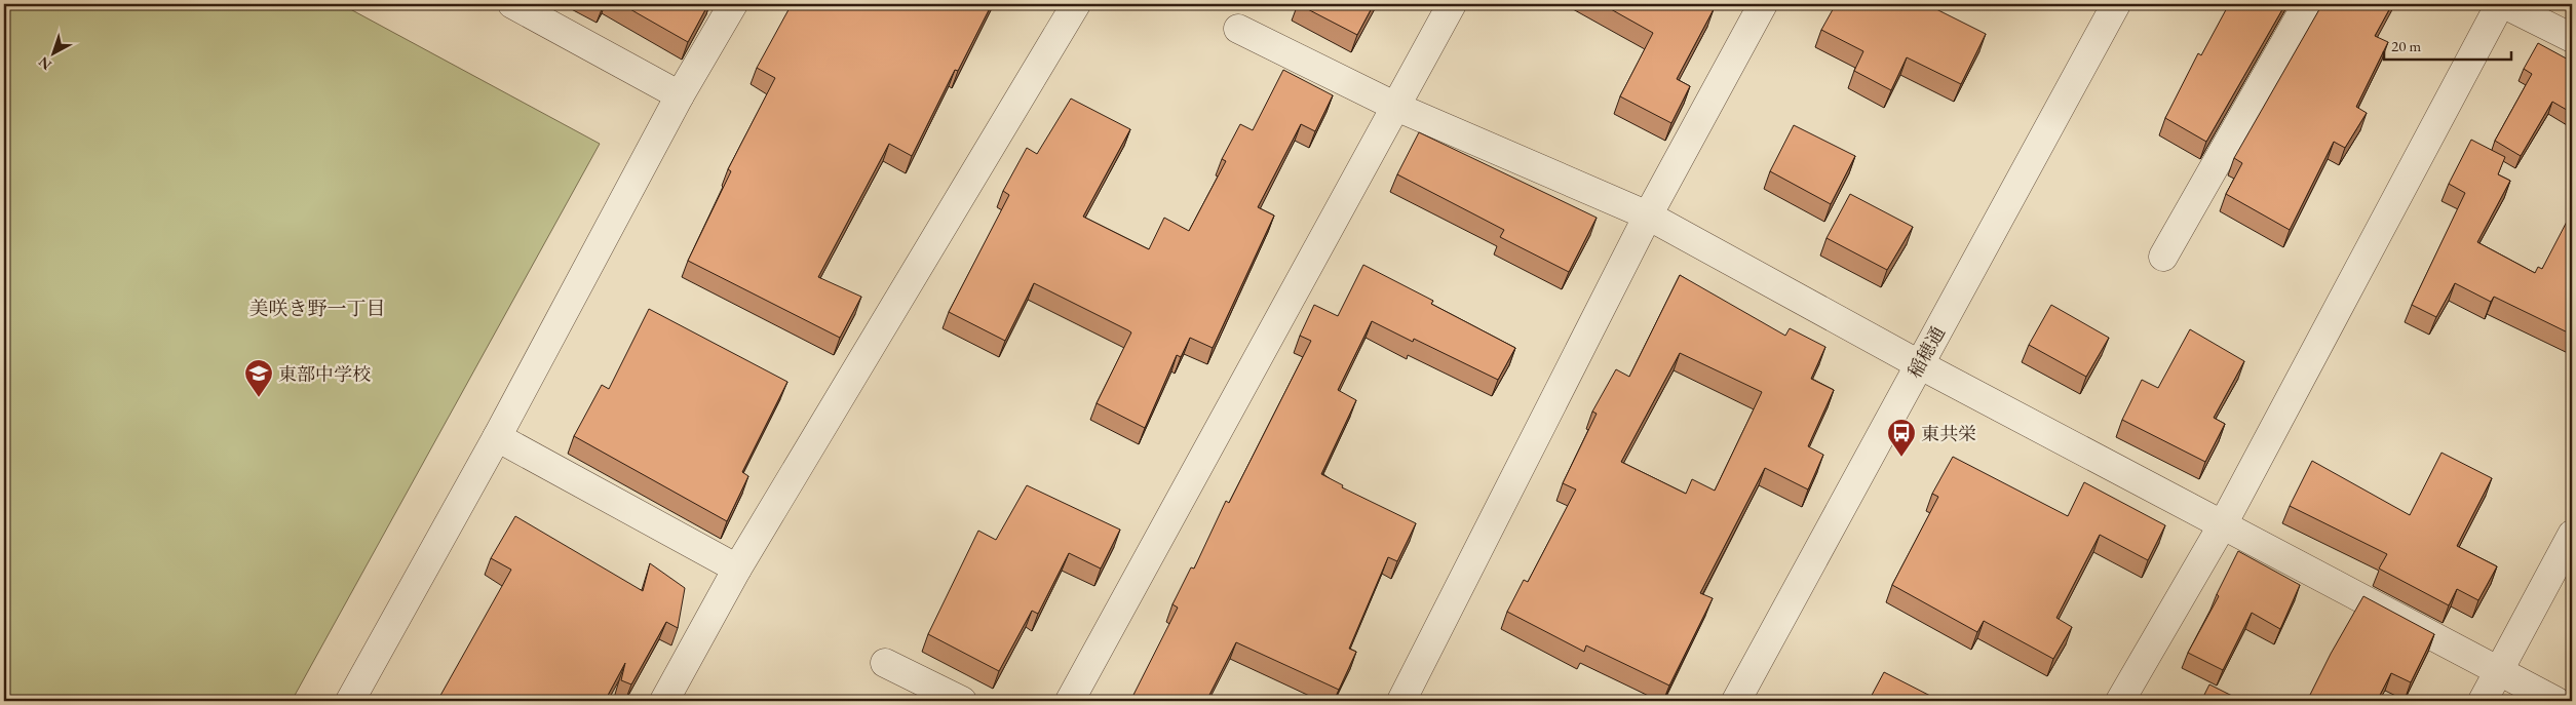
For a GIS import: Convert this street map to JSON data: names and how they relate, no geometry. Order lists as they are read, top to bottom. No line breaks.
{"streets":{"street":["稲穂通"]},"districts":["美咲き野一丁目"],"places":{"school or university":["東部中学校"],"bus stop":["東共栄"]},"scale_bar":"20 m","north":"bottom left"}
